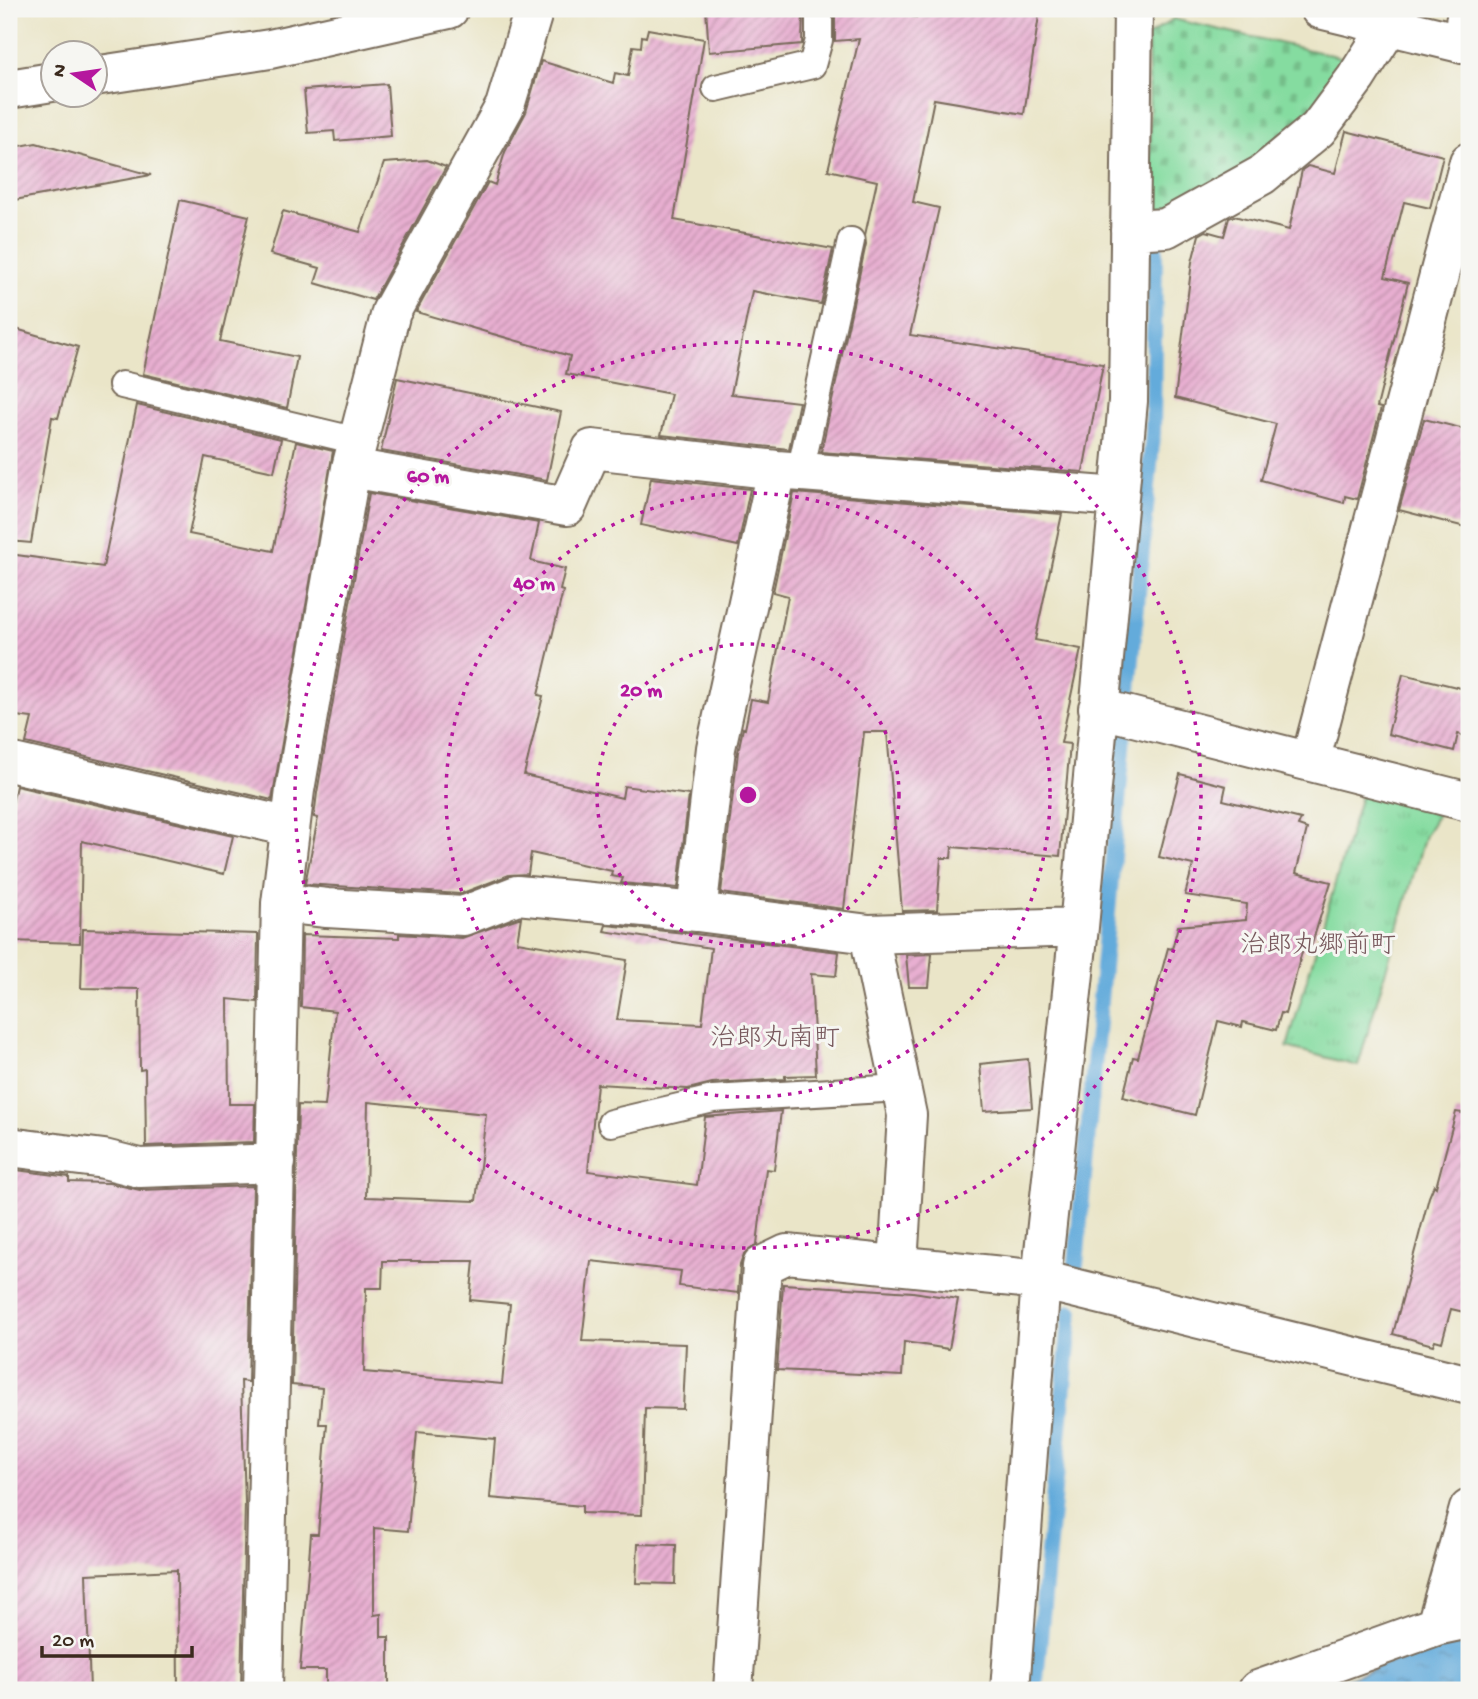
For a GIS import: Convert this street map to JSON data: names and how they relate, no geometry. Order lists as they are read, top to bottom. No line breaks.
{"districts":["治郎丸郷前町","治郎丸南町"],"scale_bar":"20 m","north":"left","rings":["60 m","40 m","20 m"]}
